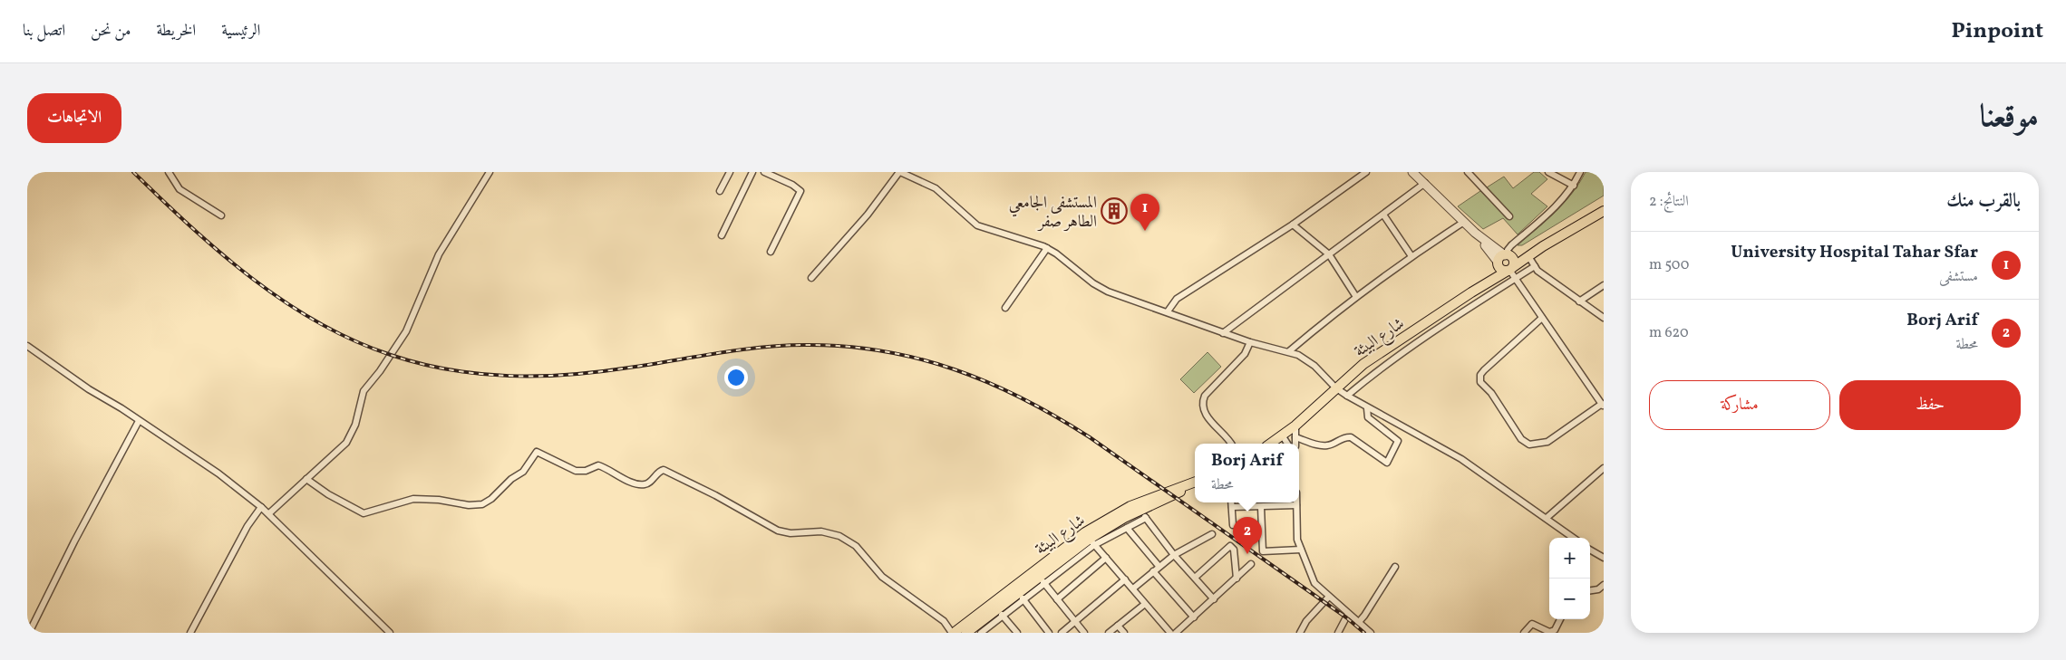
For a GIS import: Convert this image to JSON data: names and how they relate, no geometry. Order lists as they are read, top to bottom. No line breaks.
{"streets":{"main road":["شارع البيئة"]},"places":{"building":["المستشفى الجامعي الطاهر صفر"]},"page":{"header":"Pinpoint","nav":["الرئيسية","الخريطة","من نحن","اتصل بنا"],"title":"موقعنا","buttons":["الاتجاهات",["حفظ","مشاركة"]],"heading":["بالقرب منك","النتائج: 2"],"pins":["1","2"],"list":[{"mark":"1","name":"University Hospital Tahar Sfar","note":"مستشفى","value":"500 m"},{"mark":"2","name":"Borj Arif","note":"محطة","value":"620 m"}],"popup":["Borj Arif","محطة"],"map_buttons":["+","−"]}}
